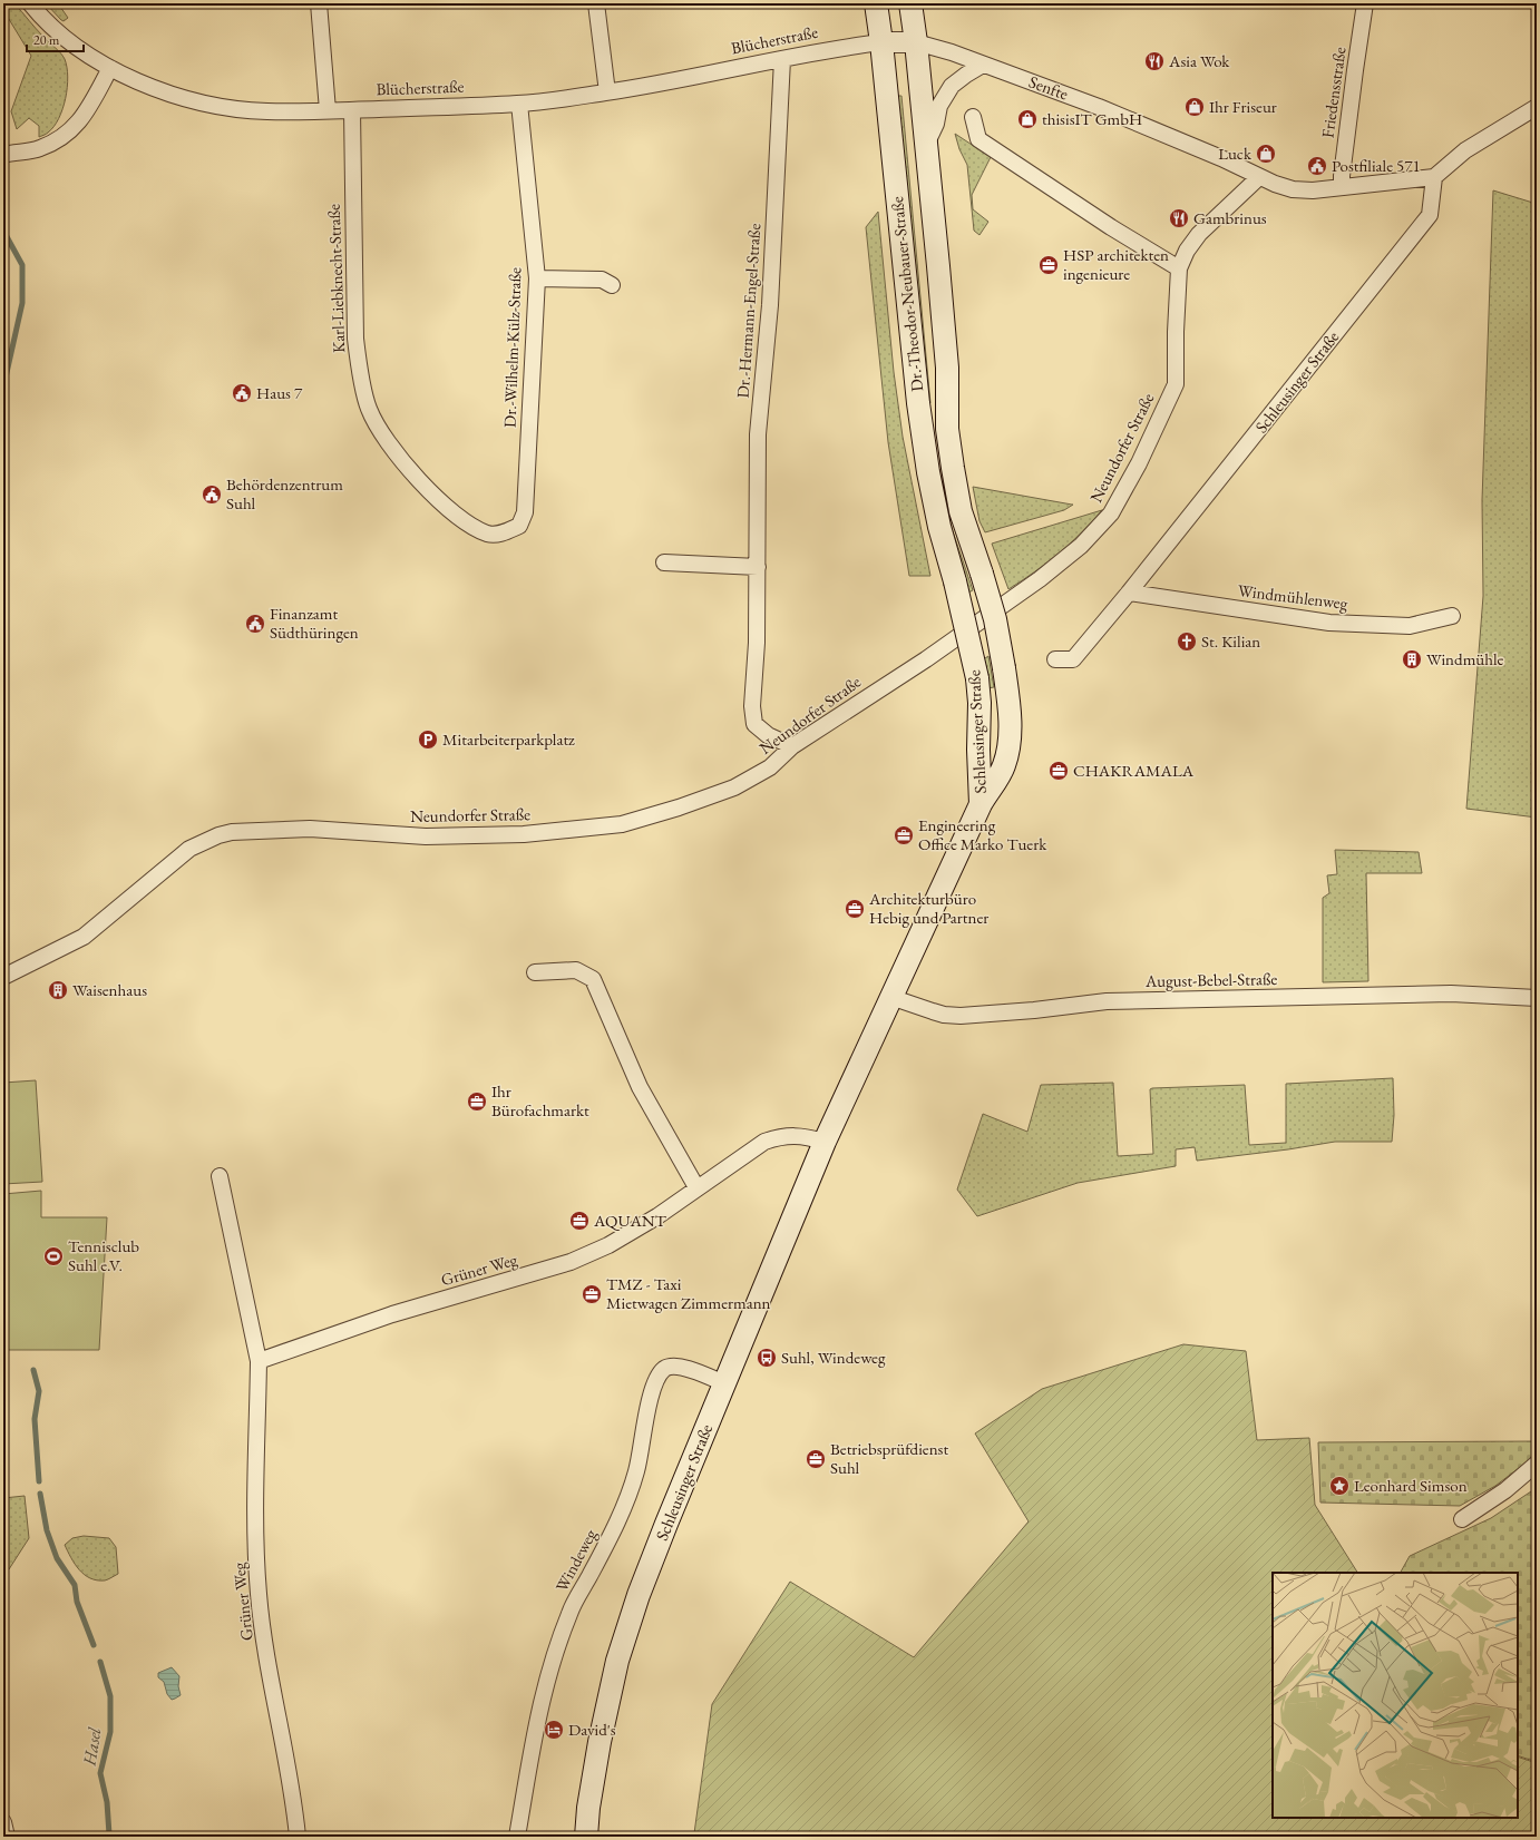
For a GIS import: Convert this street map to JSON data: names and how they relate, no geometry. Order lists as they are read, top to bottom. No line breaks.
{"streets":{"main road":["Dr.-Theodor-Neubauer-Straße","Schleusinger Straße"],"street":["Blücherstraße","Senfte","Friedensstraße","Karl-Liebknecht-Straße","Dr.-Hermann-Engel-Straße","Dr.-Wilhelm-Külz-Straße","Neundorfer Straße","Windmühlenweg","August-Bebel-Straße","Grüner Weg","Windeweg"]},"crossings":[["Blücherstraße","Senfte"],["Blücherstraße","Karl-Liebknecht-Straße"],["Blücherstraße","Dr.-Theodor-Neubauer-Straße"],["Blücherstraße","Dr.-Hermann-Engel-Straße"],["Blücherstraße","Dr.-Wilhelm-Külz-Straße"],["Senfte","Friedensstraße"],["Senfte","Dr.-Theodor-Neubauer-Straße"],["Senfte","Schleusinger Straße"],["Karl-Liebknecht-Straße","Dr.-Wilhelm-Külz-Straße"],["Dr.-Theodor-Neubauer-Straße","Schleusinger Straße"],["Dr.-Hermann-Engel-Straße","Neundorfer Straße"],["Schleusinger Straße","Windmühlenweg"],["Schleusinger Straße","August-Bebel-Straße"],["Schleusinger Straße","Grüner Weg"],["Schleusinger Straße","Windeweg"]],"water":["Hasel"],"places":{"restaurant":["Asia Wok","Gambrinus"],"shop":["Ihr Friseur","thisisIT GmbH","Luck"],"public building":["Postfiliale 571","Haus 7","Behördenzentrum Suhl","Finanzamt Südthüringen"],"office":["HSP architekten ingenieure","CHAKRAMALA","Engineering Office Marko Tuerk","Architekturbüro Hebig und Partner","Ihr Bürofachmarkt","AQUANT","TMZ - Taxi Mietwagen Zimmermann","Betriebsprüfdienst Suhl"],"church":["St. Kilian"],"building":["Windmühle","Waisenhaus"],"parking":["Mitarbeiterparkplatz"],"sports":["Tennisclub Suhl e.V."],"bus stop":["Suhl, Windeweg"],"place":["Leonhard Simson"],"hotel":["David's"]},"scale_bar":"20 m"}
